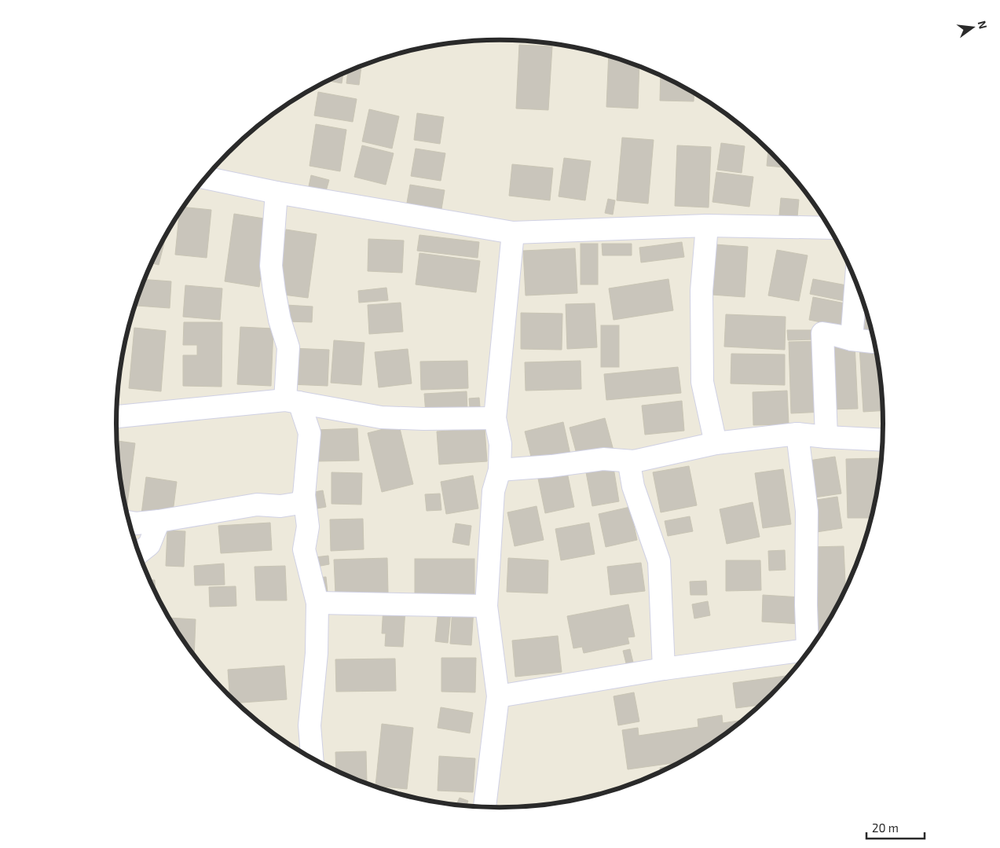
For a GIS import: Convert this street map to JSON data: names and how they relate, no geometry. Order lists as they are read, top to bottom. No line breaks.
{"scale_bar":"20 m","north":"right"}
